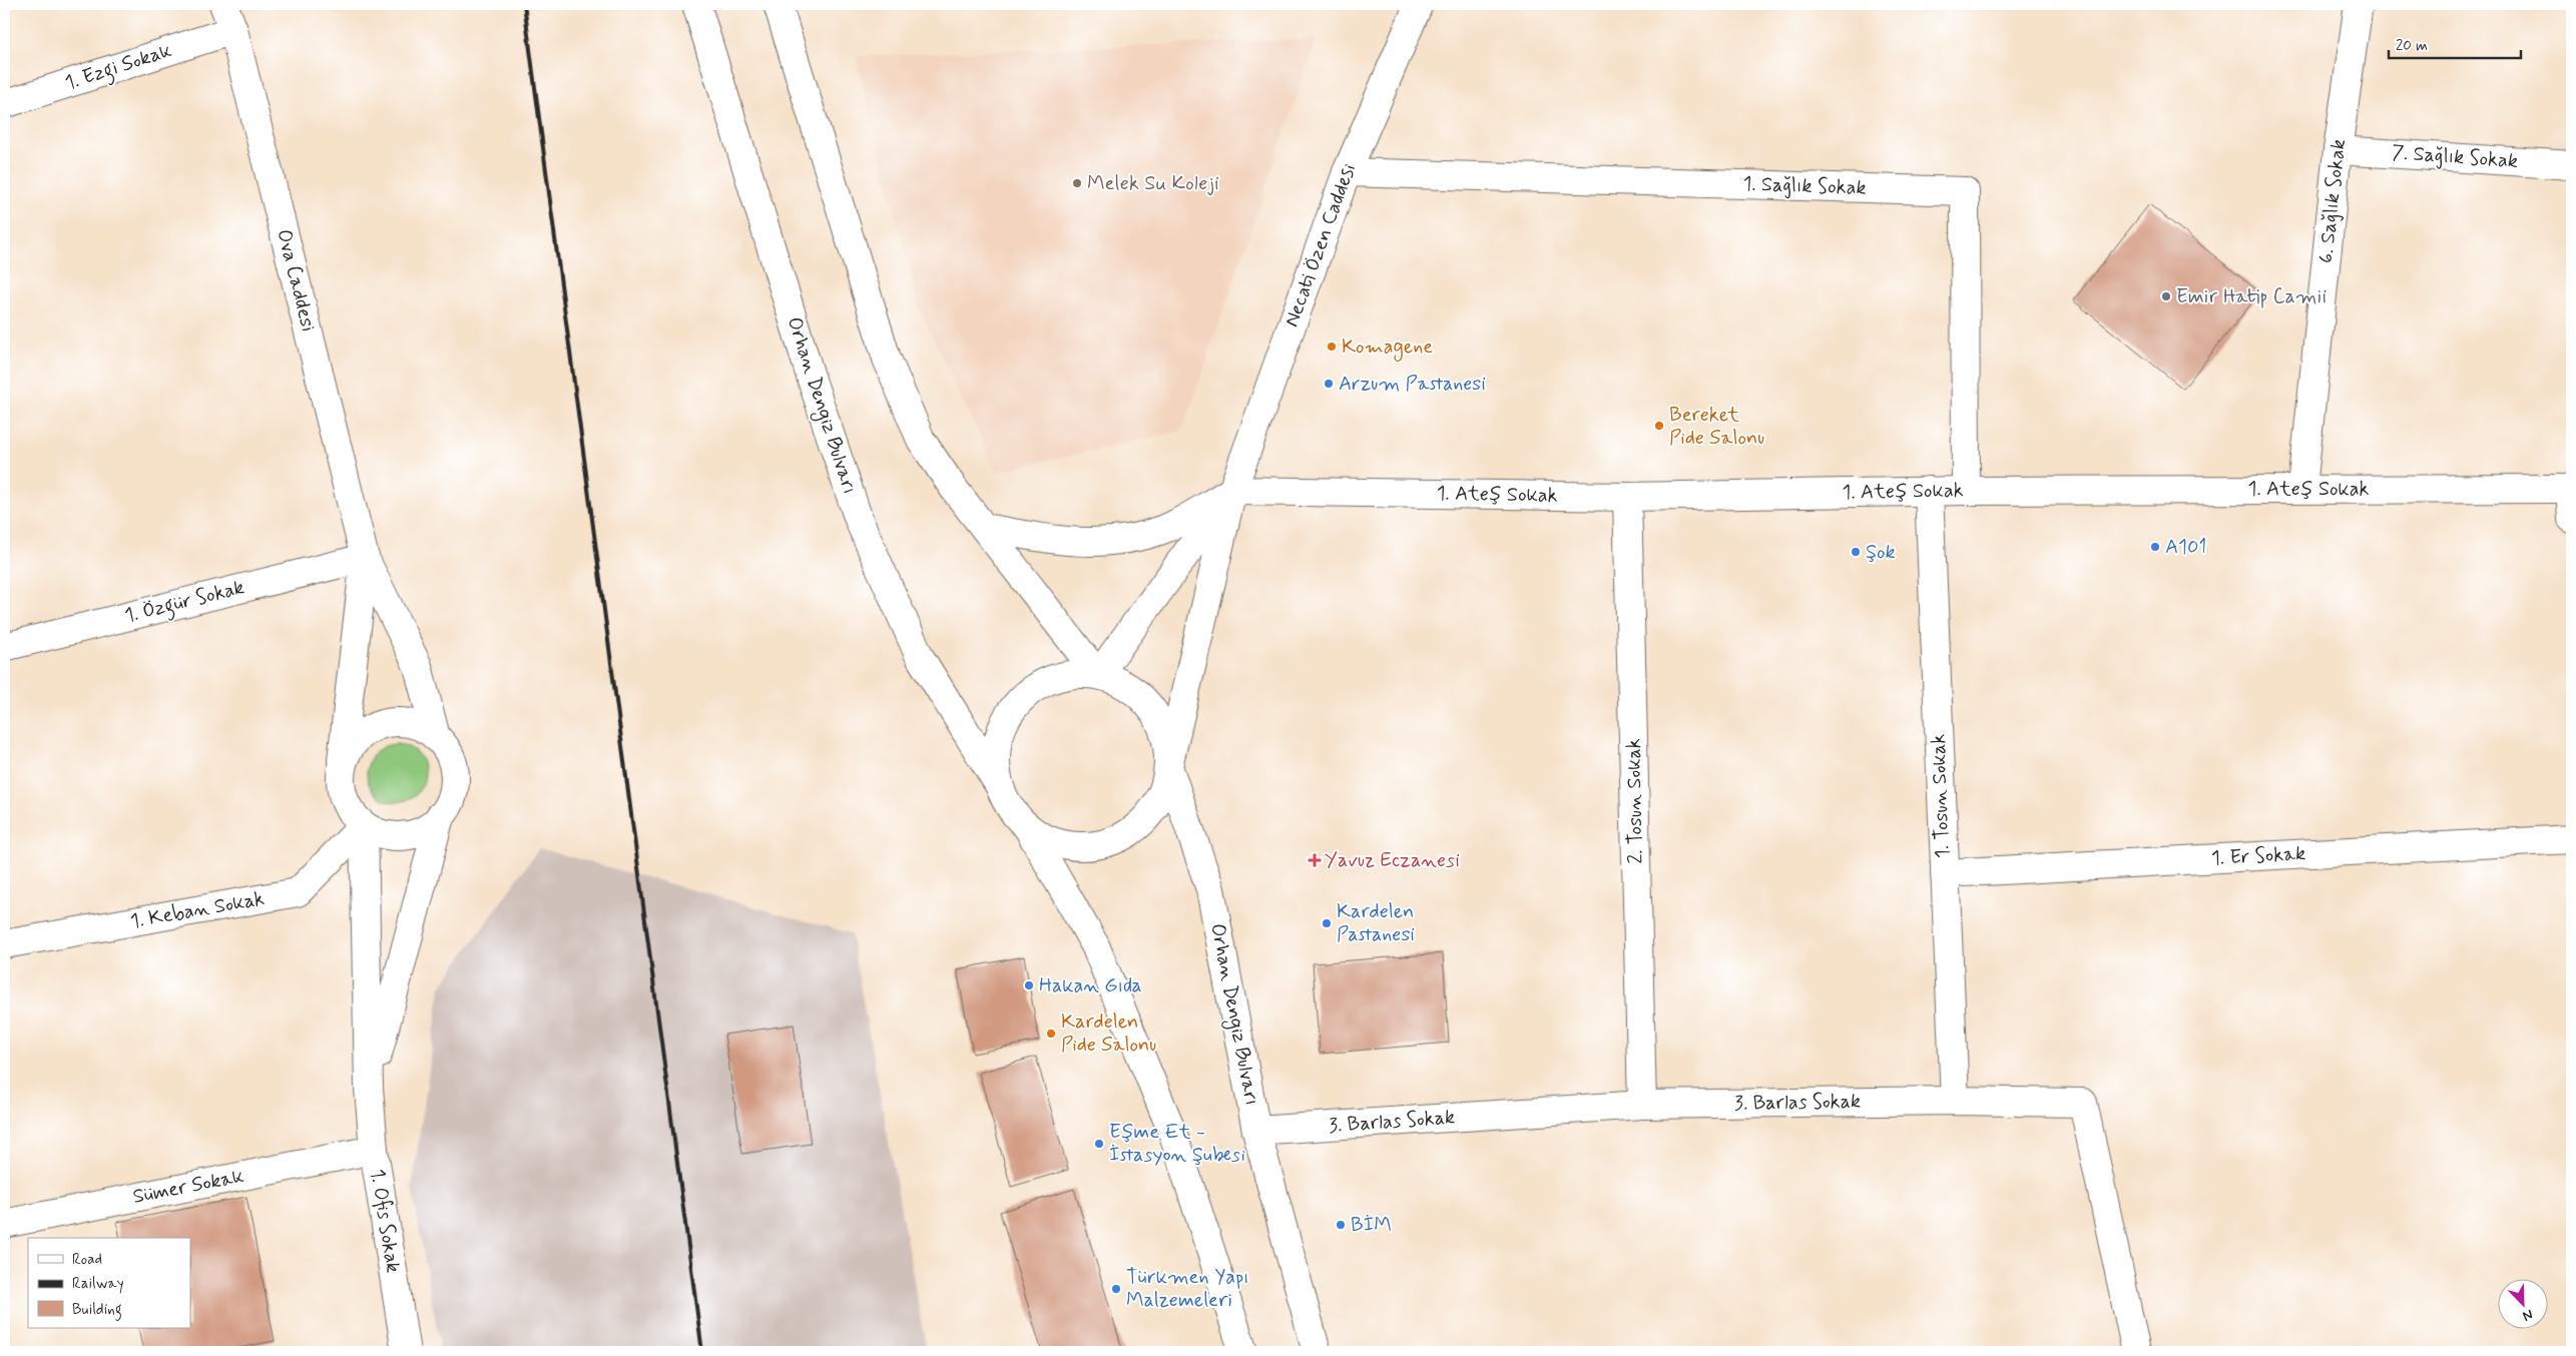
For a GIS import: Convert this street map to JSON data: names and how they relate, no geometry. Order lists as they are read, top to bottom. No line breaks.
{"streets":{"street":["1. Ezgi Sokak","7. Sağlık Sokak","1. Sağlık Sokak","6. Sağlık Sokak","Necati Özen Caddesi","Ova Caddesi","Orhan Dengiz Bulvarı","1. Ateş Sokak","1. Özgür Sokak","1. Tosun Sokak","2. Tosun Sokak","1. Er Sokak","1. Keban Sokak","3. Barlas Sokak","Sümer Sokak","1. Ofis Sokak"]},"crossings":[["1. Ezgi Sokak","Ova Caddesi"],["7. Sağlık Sokak","6. Sağlık Sokak"],["1. Sağlık Sokak","Necati Özen Caddesi"],["1. Sağlık Sokak","1. Ateş Sokak"],["6. Sağlık Sokak","1. Ateş Sokak"],["Necati Özen Caddesi","1. Ateş Sokak"],["Ova Caddesi","1. Özgür Sokak"],["Orhan Dengiz Bulvarı","3. Barlas Sokak"],["1. Ateş Sokak","1. Tosun Sokak"],["1. Ateş Sokak","2. Tosun Sokak"],["1. Tosun Sokak","1. Er Sokak"],["1. Tosun Sokak","3. Barlas Sokak"],["2. Tosun Sokak","3. Barlas Sokak"],["1. Keban Sokak","1. Ofis Sokak"],["Sümer Sokak","1. Ofis Sokak"]],"places":{"other":["Melek Su Koleji","Emir Hatip Camii","Komagene","Arzum Pastanesi","Bereket Pide Salonu","A101","Şok","Kardelen Pastanesi","Hakan Gıda","Kardelen Pide Salonu","Eşme Et - İstasyon Şubesi","BİM","Türkmen Yapı Malzemeleri"],"health":["Yavuz Eczanesi"]},"legend":["Road","Railway","Building"],"scale_bar":"20 m","north":"bottom right"}
